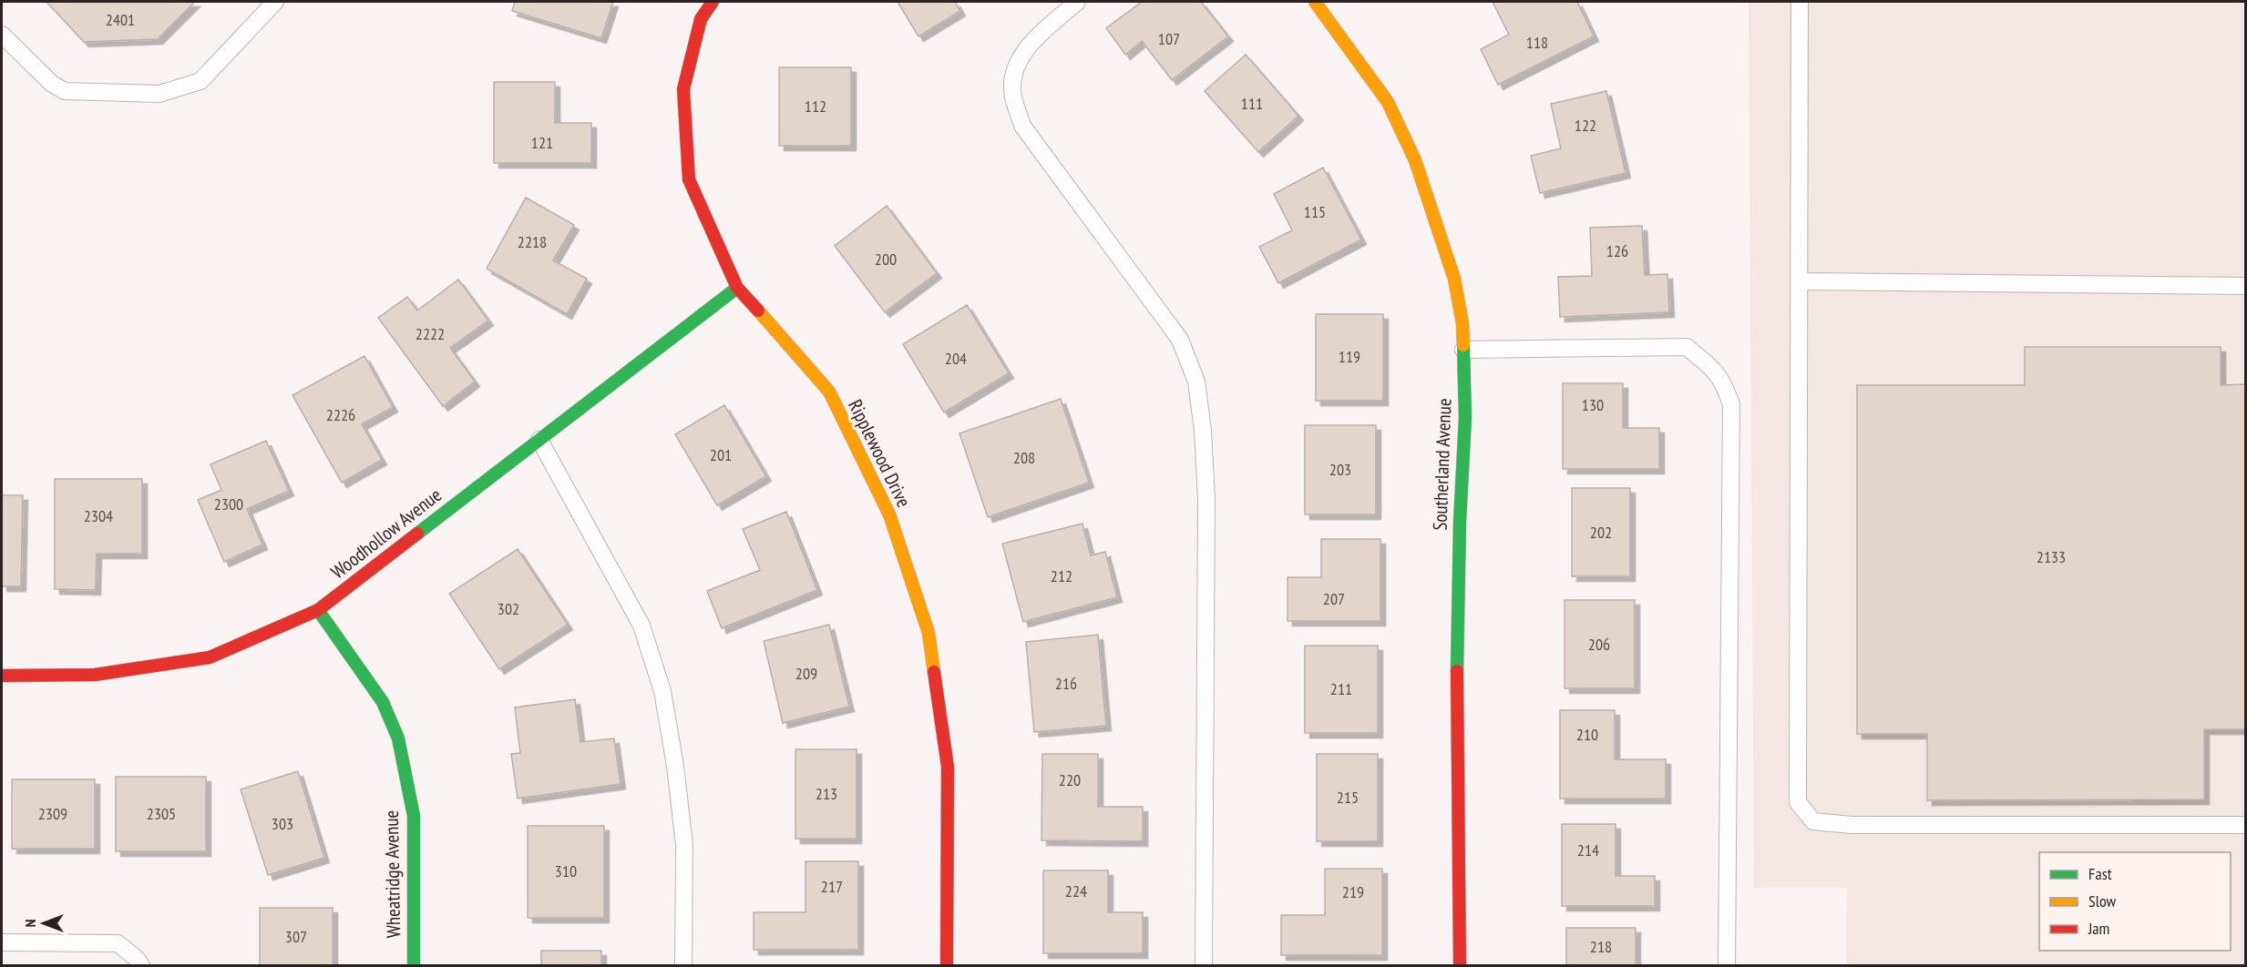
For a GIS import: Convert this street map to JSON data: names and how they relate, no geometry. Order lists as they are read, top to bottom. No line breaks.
{"streets":{"street":["Ripplewood Drive","Southerland Avenue","Woodhollow Avenue","Wheatridge Avenue"]},"crossings":[["Ripplewood Drive","Woodhollow Avenue"],["Woodhollow Avenue","Wheatridge Avenue"]],"house_numbers":["2401","107","118","111","112","122","121","115","2218","126","200","2222","119","204","130","2226","201","208","203","2300","2304","202","2133","212","207","302","206","209","216","211","210","220","213","215","2309","2305","303","214","310","217","224","219","307","218"],"legend":["Fast","Slow","Jam"],"north":"left"}
